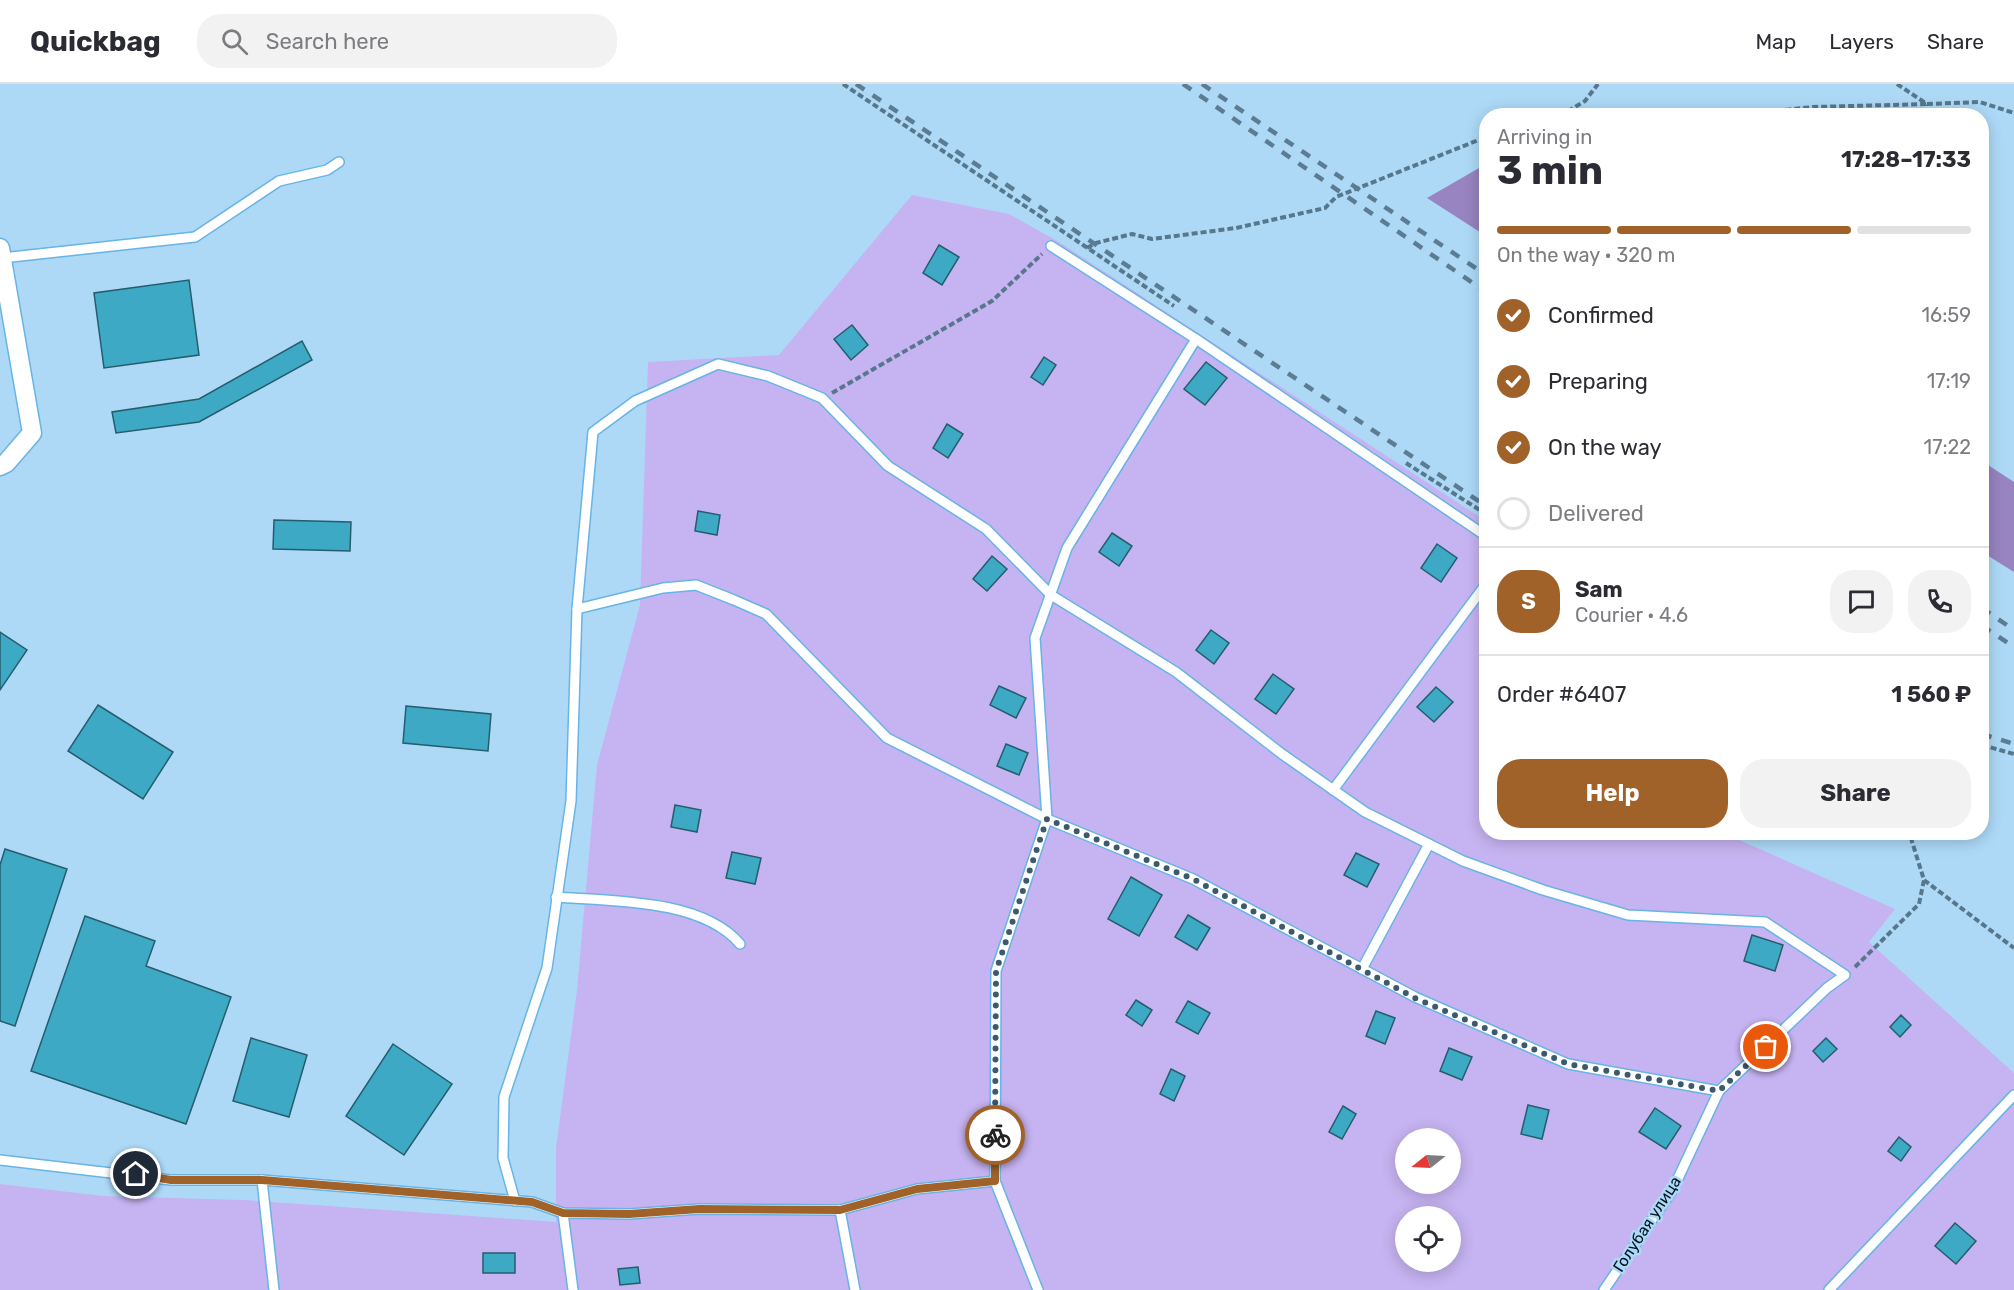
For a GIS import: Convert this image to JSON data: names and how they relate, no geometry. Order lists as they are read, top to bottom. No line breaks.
{"streets":{"lane":["Голубая улица"]},"north":"left","page":{"header":"Quickbag","search":"Search here","nav":["Map","Layers","Share"],"heading":["3 min","Arriving in","17:28–17:33"],"panel":["Sam","Courier · 4.6","Order #6407","1 560 ₽"],"bar":"On the way · 320 m","list":[["Confirmed","16:59"],["Preparing","17:19"],["On the way","17:22"],"Delivered"],"round":"S","buttons":["Help","Share"]}}
